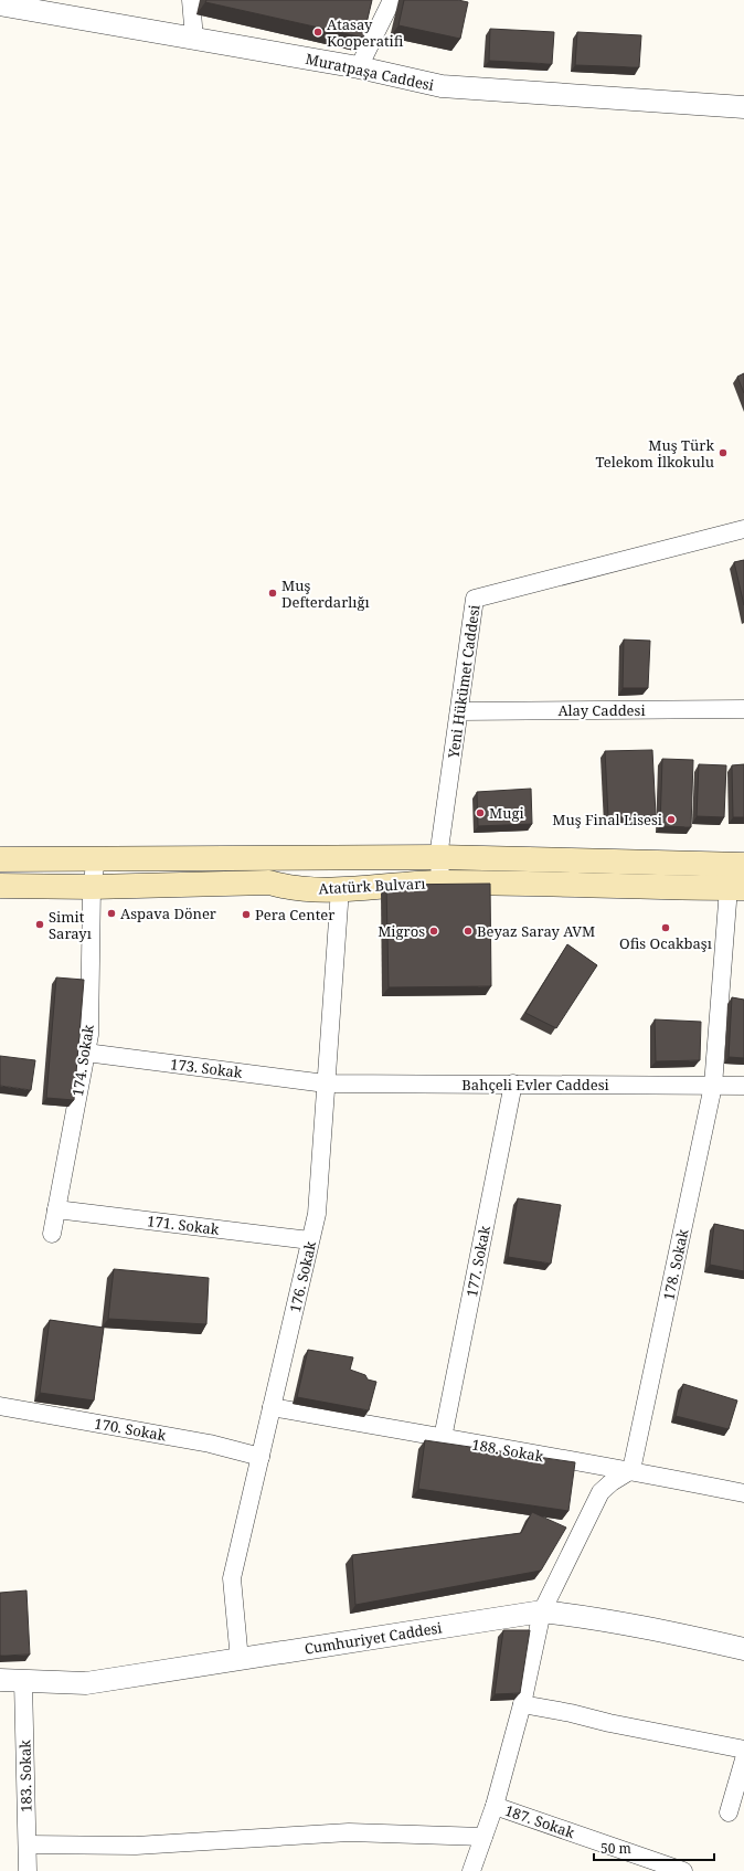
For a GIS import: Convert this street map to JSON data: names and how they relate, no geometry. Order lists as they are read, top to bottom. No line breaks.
{"streets":{"main road":["Atatürk Bulvarı"],"street":["Muratpaşa Caddesi","Yeni Hükümet Caddesi","Alay Caddesi","174. Sokak","173. Sokak","Bahçeli Evler Caddesi","171. Sokak","177. Sokak","178. Sokak","176. Sokak","170. Sokak","188. Sokak","Cumhuriyet Caddesi","183. Sokak","187. Sokak"]},"crossings":[["Yeni Hükümet Caddesi","Alay Caddesi"],["Yeni Hükümet Caddesi","Atatürk Bulvarı"],["Atatürk Bulvarı","174. Sokak"],["Atatürk Bulvarı","178. Sokak"],["Atatürk Bulvarı","176. Sokak"],["174. Sokak","173. Sokak"],["174. Sokak","171. Sokak"],["173. Sokak","Bahçeli Evler Caddesi"],["173. Sokak","176. Sokak"],["Bahçeli Evler Caddesi","177. Sokak"],["Bahçeli Evler Caddesi","178. Sokak"],["Bahçeli Evler Caddesi","176. Sokak"],["171. Sokak","176. Sokak"],["177. Sokak","188. Sokak"],["178. Sokak","188. Sokak"],["176. Sokak","170. Sokak"],["176. Sokak","188. Sokak"],["176. Sokak","Cumhuriyet Caddesi"],["Cumhuriyet Caddesi","183. Sokak"]],"places":["Atasay Kooperatifi","Muş Türk Telekom İlkokulu","Muş Defterdarlığı","Mugi","Muş Final Lisesi","Aspava Döner","Pera Center","Simit Sarayı","Ofis Ocakbaşı","Migros","Beyaz Saray AVM"],"scale_bar":"50 m"}
